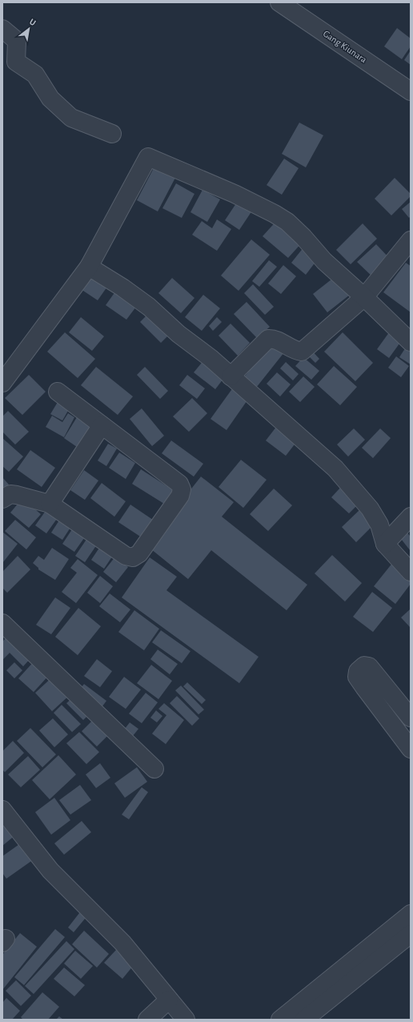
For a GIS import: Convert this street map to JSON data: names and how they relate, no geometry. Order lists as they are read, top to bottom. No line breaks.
{"streets":{"street":["Gang Kiunara"]},"north":"top right"}
